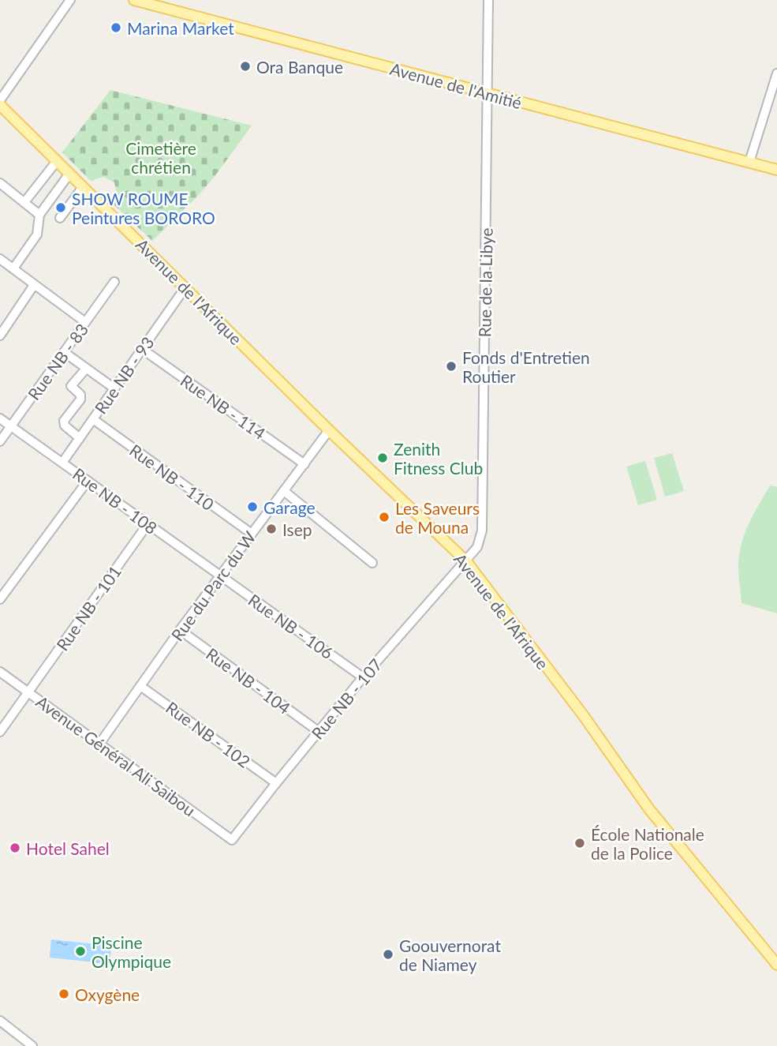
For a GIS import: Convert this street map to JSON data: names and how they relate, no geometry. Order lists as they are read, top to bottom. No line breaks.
{"streets":{"main road":["Avenue de l'Amitié","Avenue de l'Afrique"],"street":["Rue de la Libye","Rue NB - 83","Rue NB - 93","Rue NB - 114","Rue NB - 110","Rue NB - 108","Rue du Parc du W","Rue NB - 101","Rue NB - 106","Rue NB - 104","Rue NB - 107","Rue NB - 102","Avenue Général Ali Saibou"]},"crossings":[["Avenue de l'Amitié","Rue de la Libye"],["Rue de la Libye","Avenue de l'Afrique"],["Rue de la Libye","Rue NB - 107"],["Avenue de l'Afrique","Rue NB - 93"],["Avenue de l'Afrique","Rue du Parc du W"],["Avenue de l'Afrique","Rue NB - 107"],["Rue NB - 83","Rue NB - 108"],["Rue NB - 93","Rue NB - 114"],["Rue NB - 93","Rue NB - 110"],["Rue NB - 93","Rue NB - 108"],["Rue NB - 114","Rue du Parc du W"],["Rue NB - 110","Rue du Parc du W"],["Rue NB - 108","Rue du Parc du W"],["Rue NB - 108","Rue NB - 101"],["Rue NB - 108","Rue NB - 106"],["Rue du Parc du W","Rue NB - 106"],["Rue du Parc du W","Rue NB - 104"],["Rue du Parc du W","Rue NB - 102"],["Rue du Parc du W","Avenue Général Ali Saibou"],["Rue NB - 101","Avenue Général Ali Saibou"],["Rue NB - 106","Rue NB - 107"],["Rue NB - 104","Rue NB - 107"],["Rue NB - 107","Rue NB - 102"],["Rue NB - 107","Avenue Général Ali Saibou"]],"parks":["Cimetière chrétien"],"places":["Marina Market","Ora Banque","SHOW ROUME Peintures BORORO","Fonds d'Entretien Routier","Zenith Fitness Club","Garage","Les Saveurs de Mouna","Isep","École Nationale de la Police","Hotel Sahel","Piscine Olympique","Goouvernorat de Niamey","Oxygène"]}
